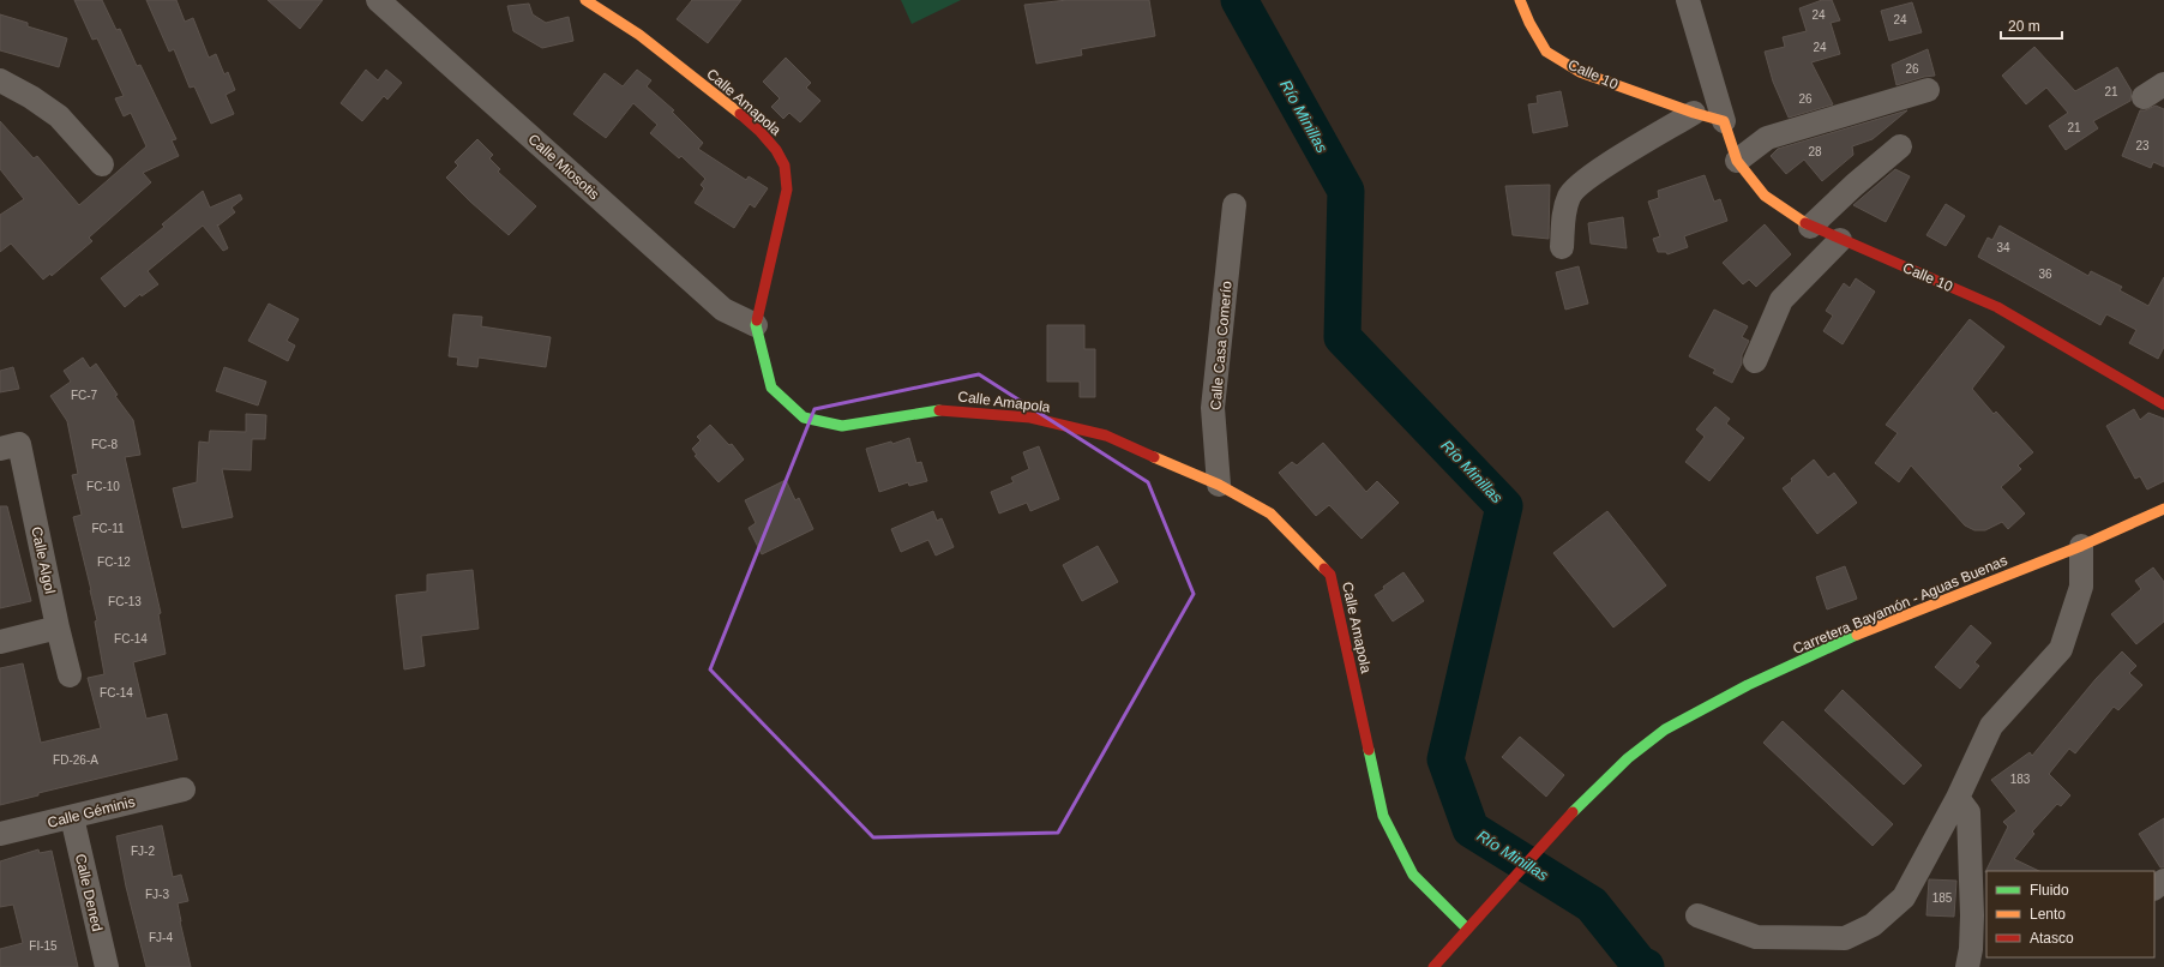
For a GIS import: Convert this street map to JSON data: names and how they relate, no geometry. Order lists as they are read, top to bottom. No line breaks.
{"streets":{"street":["Calle 10","Calle Amapola","Calle Miosotis","Calle Casa Comerío","Calle Algol","Carretera Bayamón - Aguas Buenas","Calle Géminis","Calle Dened"]},"crossings":[["Calle Amapola","Calle Miosotis"],["Calle Amapola","Calle Casa Comerío"],["Calle Amapola","Carretera Bayamón - Aguas Buenas"],["Calle Géminis","Calle Dened"]],"water":["Río Minillas"],"house_numbers":["24","24","24","26","21","26","21","23","28","34","36","FC-7","FC-8","FC-10","FC-11","FC-12","FC-13","FC-14","FC-14","FD-26-A","183","FJ-2","FJ-3","185","FJ-4","FI-15"],"legend":["Fluido","Lento","Atasco"],"scale_bar":"20 m"}
